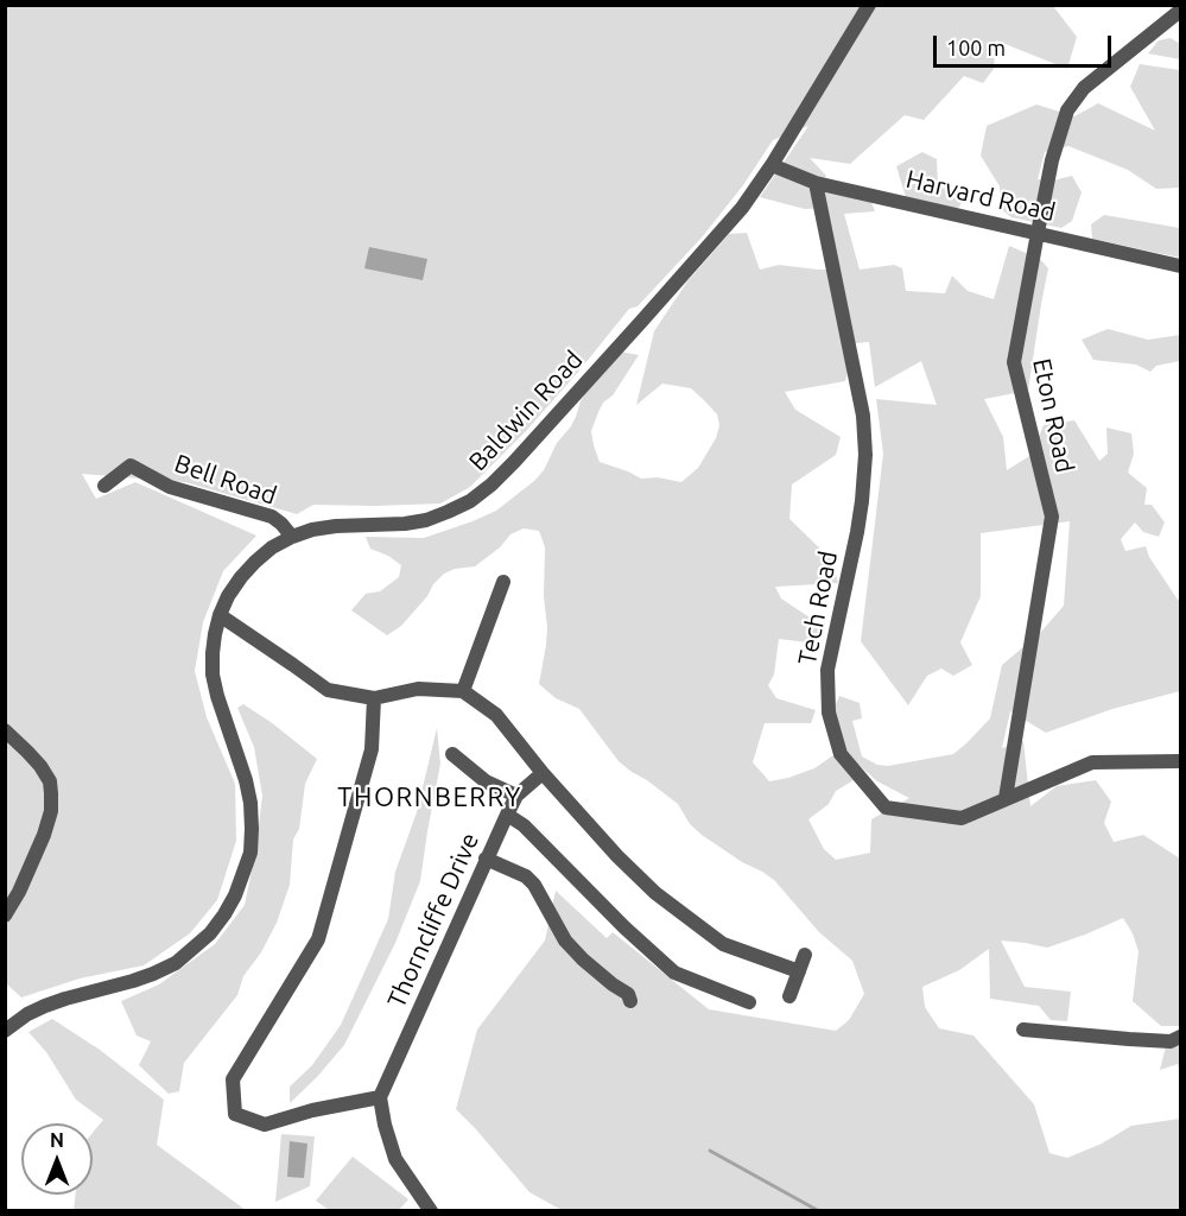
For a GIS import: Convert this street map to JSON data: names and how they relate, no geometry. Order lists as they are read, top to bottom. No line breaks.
{"streets":{"street":["Harvard Road","Baldwin Road","Eton Road","Bell Road","Tech Road","Thorncliffe Drive"]},"crossings":[["Harvard Road","Baldwin Road"],["Harvard Road","Eton Road"],["Harvard Road","Tech Road"],["Baldwin Road","Bell Road"],["Eton Road","Tech Road"]],"districts":["THORNBERRY"],"scale_bar":"100 m","north":"top"}
